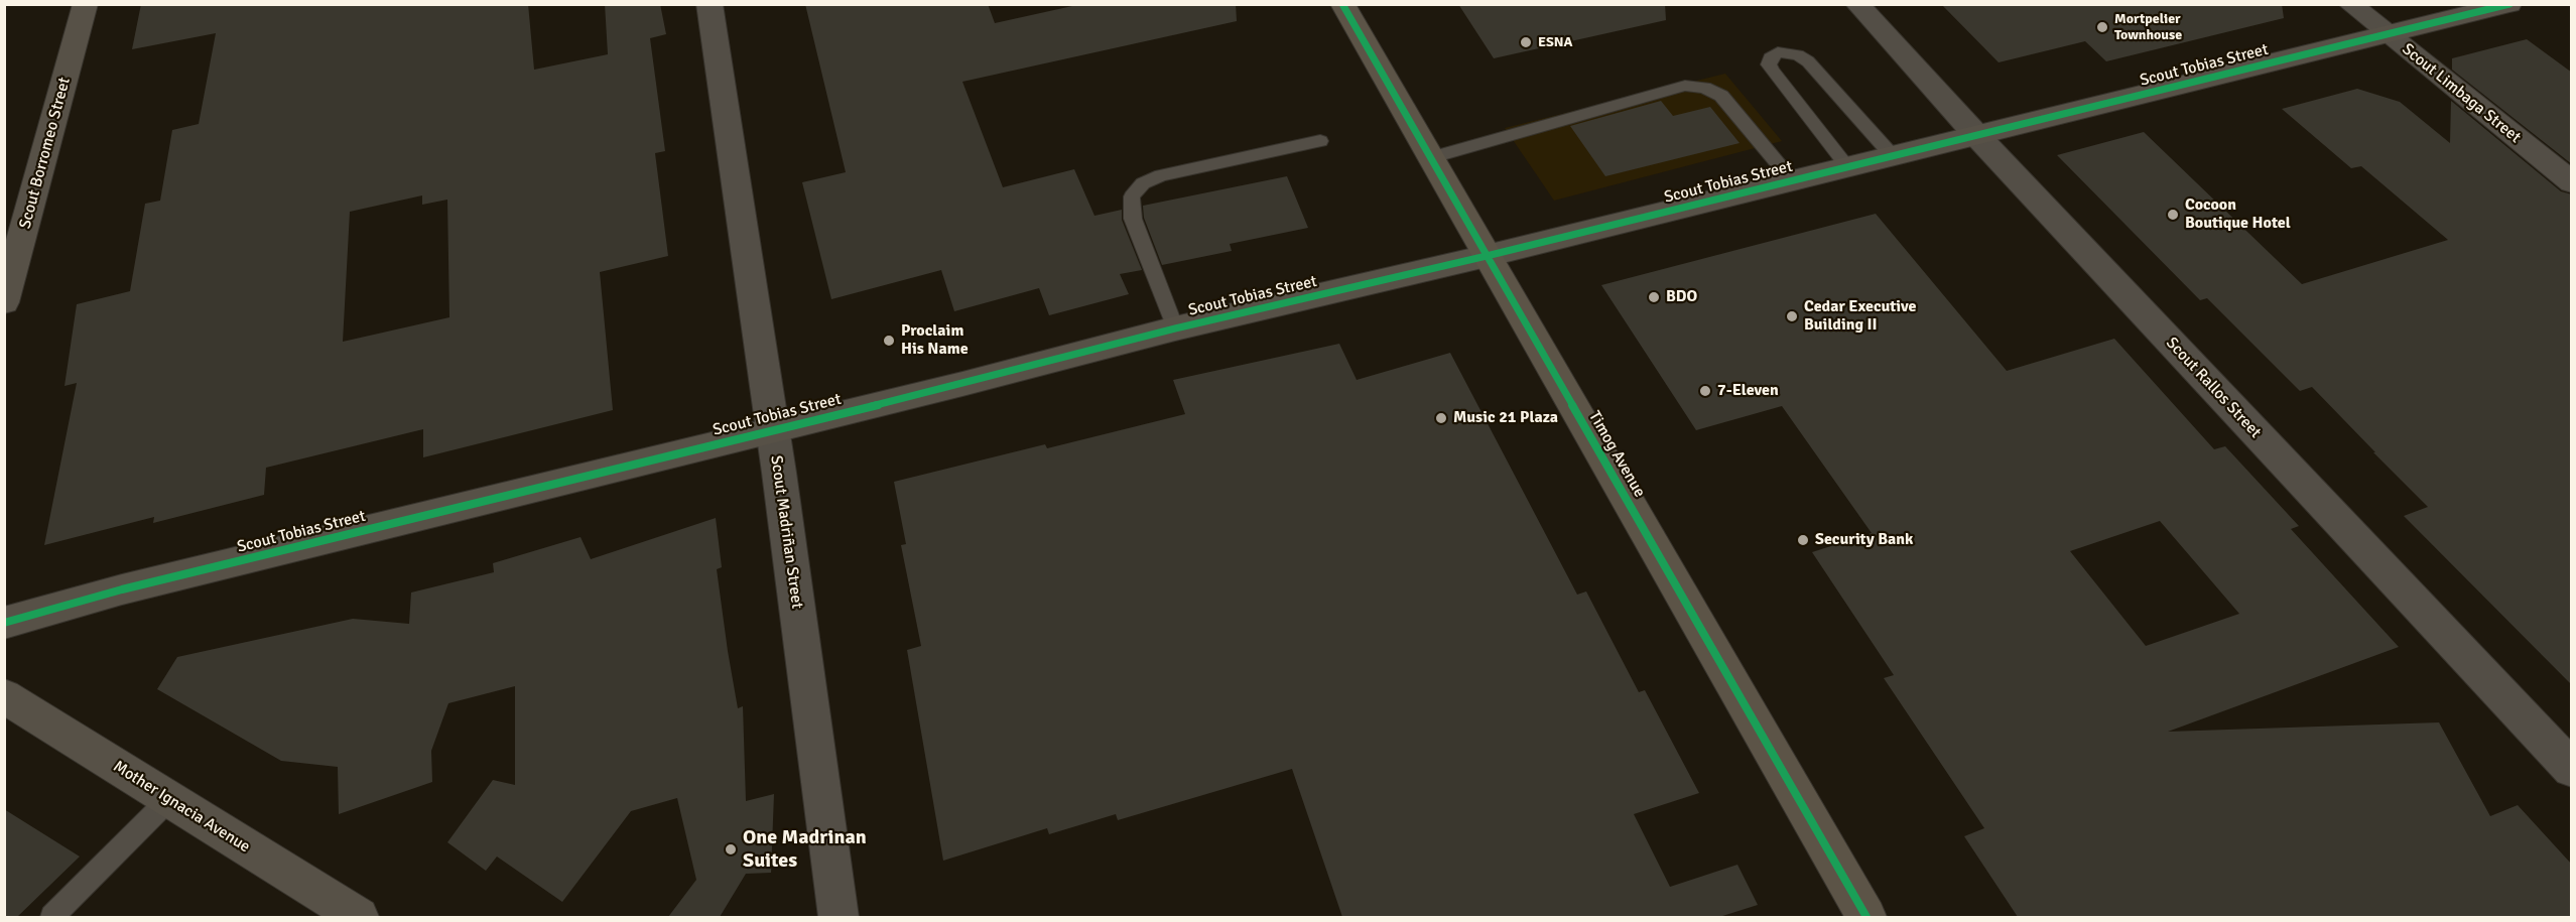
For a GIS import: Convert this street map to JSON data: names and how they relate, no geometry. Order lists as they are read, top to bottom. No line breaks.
{"streets":{"main road":["Timog Avenue"],"street":["Scout Tobias Street","Scout Limbaga Street","Scout Borromeo Street","Scout Rallos Street","Scout Madriñan Street","Mother Ignacia Avenue"]},"crossings":[["Scout Tobias Street","Scout Limbaga Street"],["Scout Tobias Street","Scout Rallos Street"],["Scout Tobias Street","Timog Avenue"],["Scout Tobias Street","Scout Madriñan Street"]],"places":["Mortpelier Townhouse","ESNA","Cocoon Boutique Hotel","BDO","Cedar Executive Building II","Proclaim His Name","7-Eleven","Music 21 Plaza","Security Bank","One Madrinan Suites"]}
